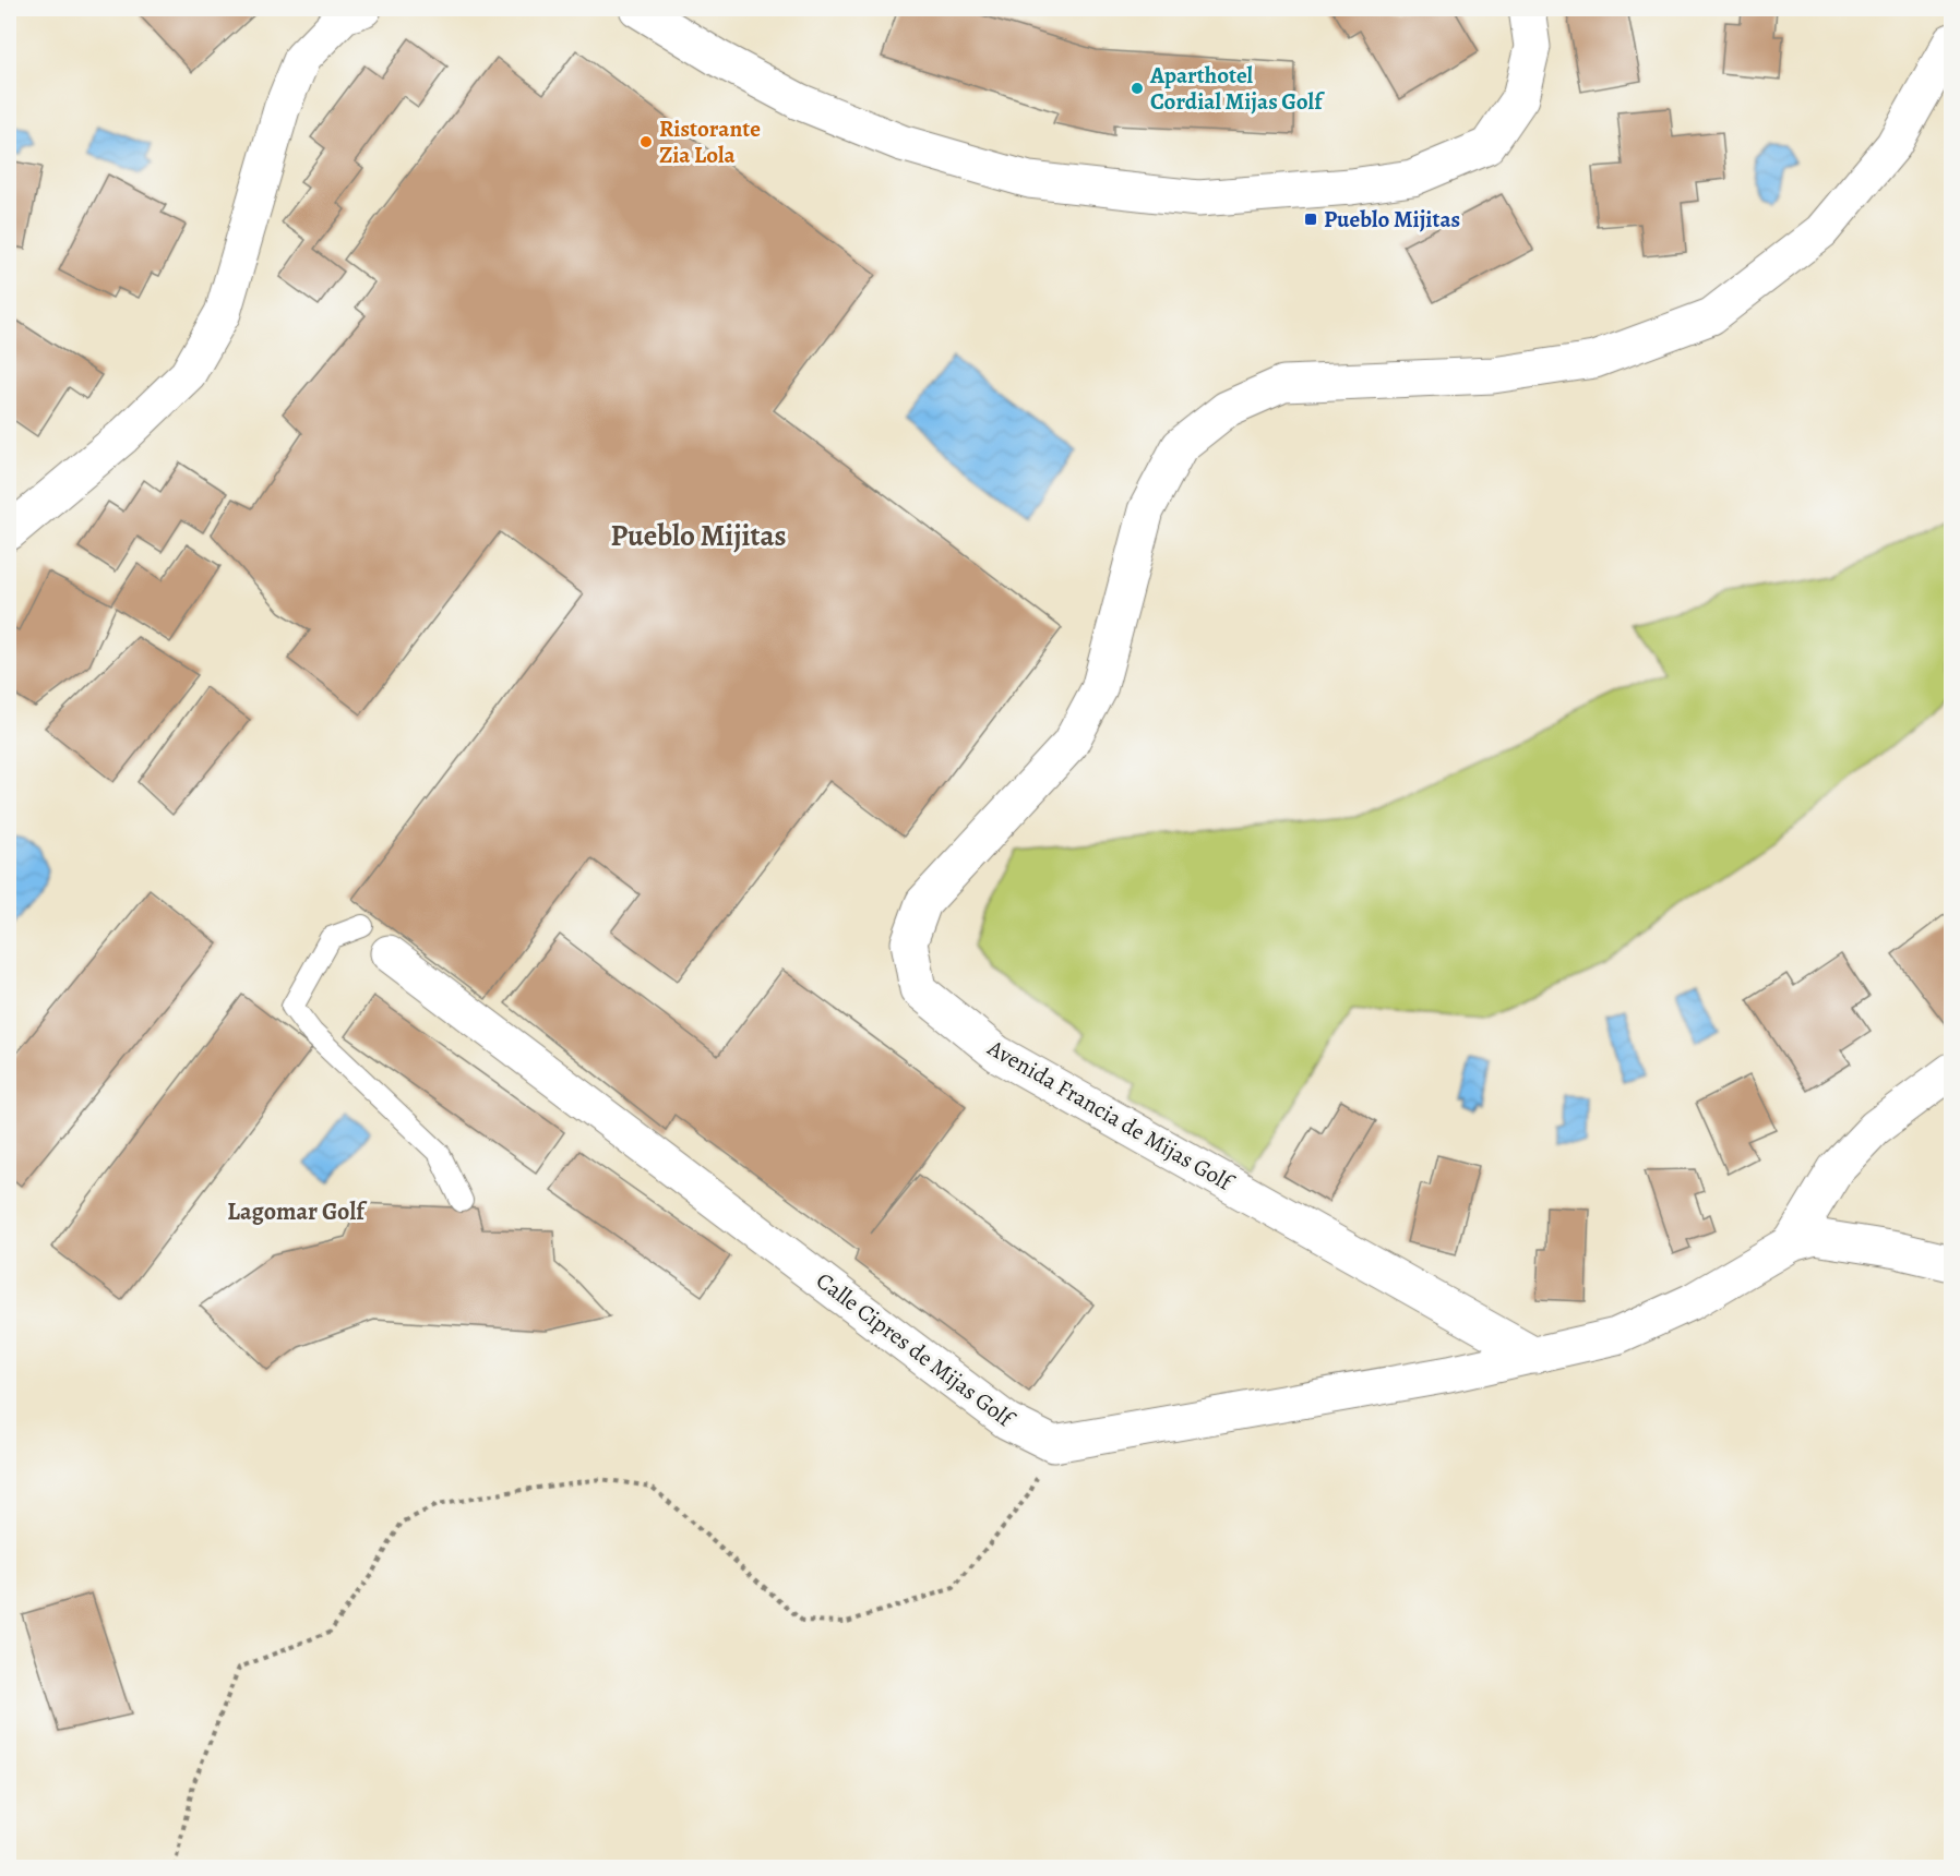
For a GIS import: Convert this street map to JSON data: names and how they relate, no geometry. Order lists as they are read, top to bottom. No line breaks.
{"streets":{"street":["Avenida Francia de Mijas Golf","Calle Cipres de Mijas Golf"]},"districts":["Pueblo Mijitas","Lagomar Golf"],"places":{"other":["Aparthotel Cordial Mijas Golf","Ristorante Zia Lola"],"transit":["Pueblo Mijitas"]}}
